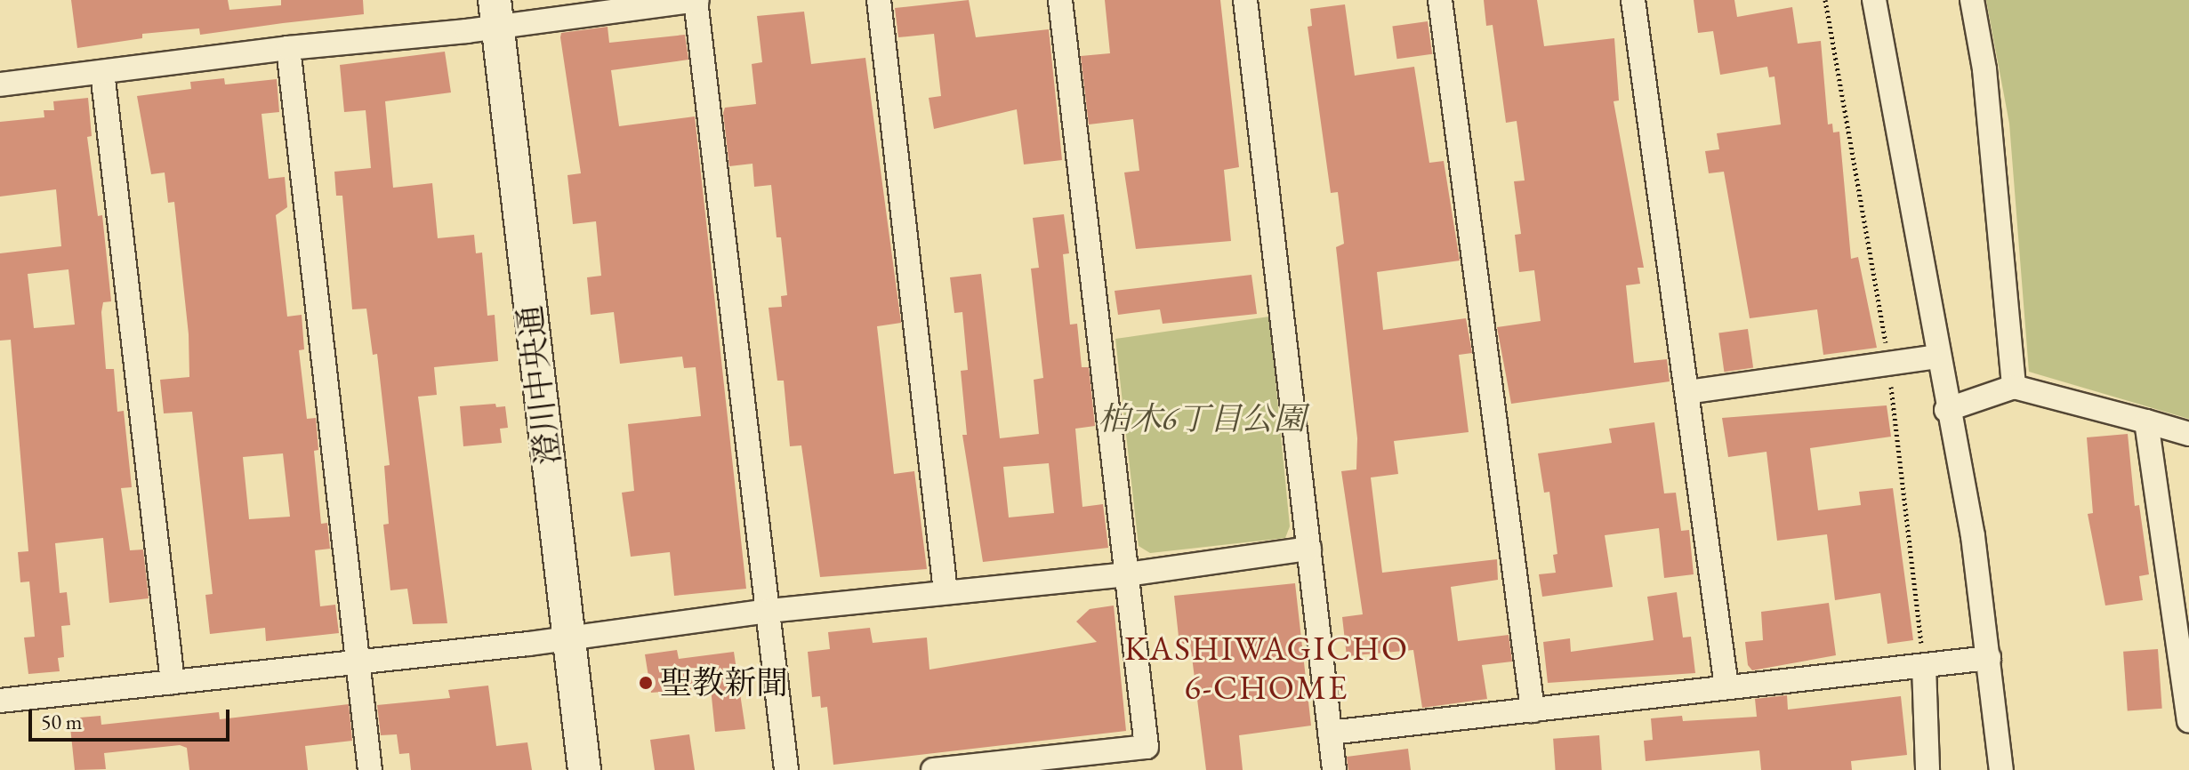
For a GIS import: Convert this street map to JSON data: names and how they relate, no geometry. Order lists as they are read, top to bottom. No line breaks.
{"streets":{"street":["澄川中央通"]},"districts":["KASHIWAGICHO 6-CHOME"],"parks":["柏木6丁目公園"],"places":["聖教新聞"],"scale_bar":"50 m"}
